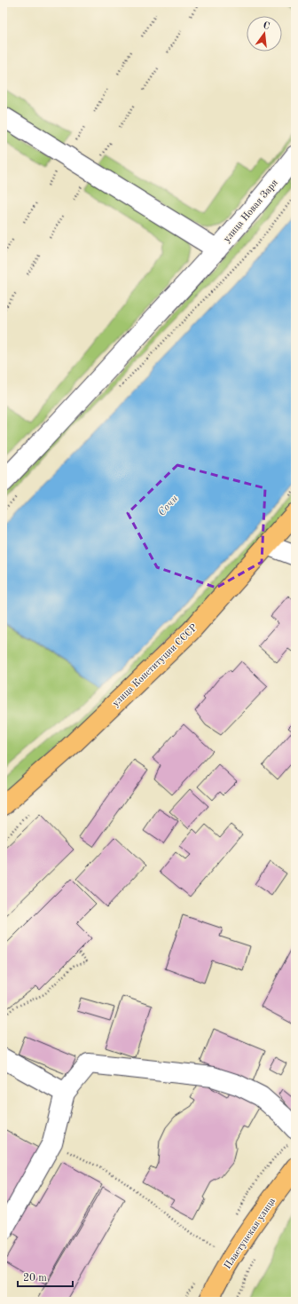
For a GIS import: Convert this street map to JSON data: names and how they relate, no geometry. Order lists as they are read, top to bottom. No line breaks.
{"streets":{"main road":["улица Конституции СССР","Пластунская улица"],"street":["улица Новая Заря"]},"water":["Сочи"],"scale_bar":"20 m","north":"top"}
